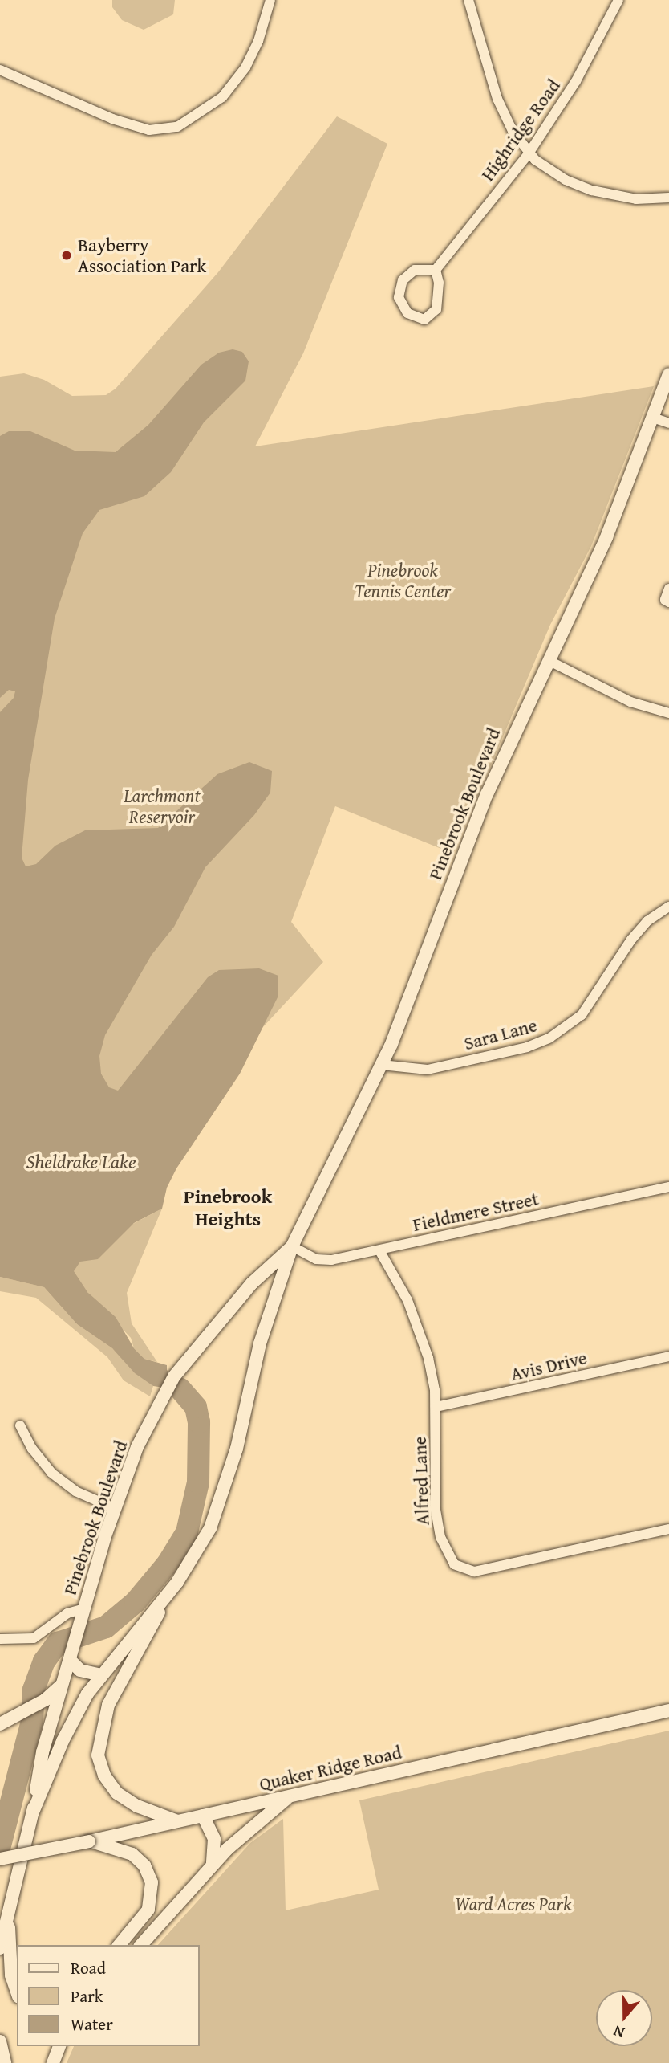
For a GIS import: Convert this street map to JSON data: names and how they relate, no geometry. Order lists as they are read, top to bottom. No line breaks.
{"streets":{"street":["Highridge Road","Pinebrook Boulevard","Sara Lane","Fieldmere Street","Avis Drive","Alfred Lane","Quaker Ridge Road"]},"crossings":[["Pinebrook Boulevard","Sara Lane"],["Pinebrook Boulevard","Fieldmere Street"],["Fieldmere Street","Alfred Lane"],["Avis Drive","Alfred Lane"]],"districts":["Pinebrook Heights"],"water":["Sheldrake Lake"],"parks":["Pinebrook Tennis Center","Larchmont Reservoir","Ward Acres Park"],"places":["Bayberry Association Park"],"legend":["Road","Park","Water"],"north":"bottom"}
